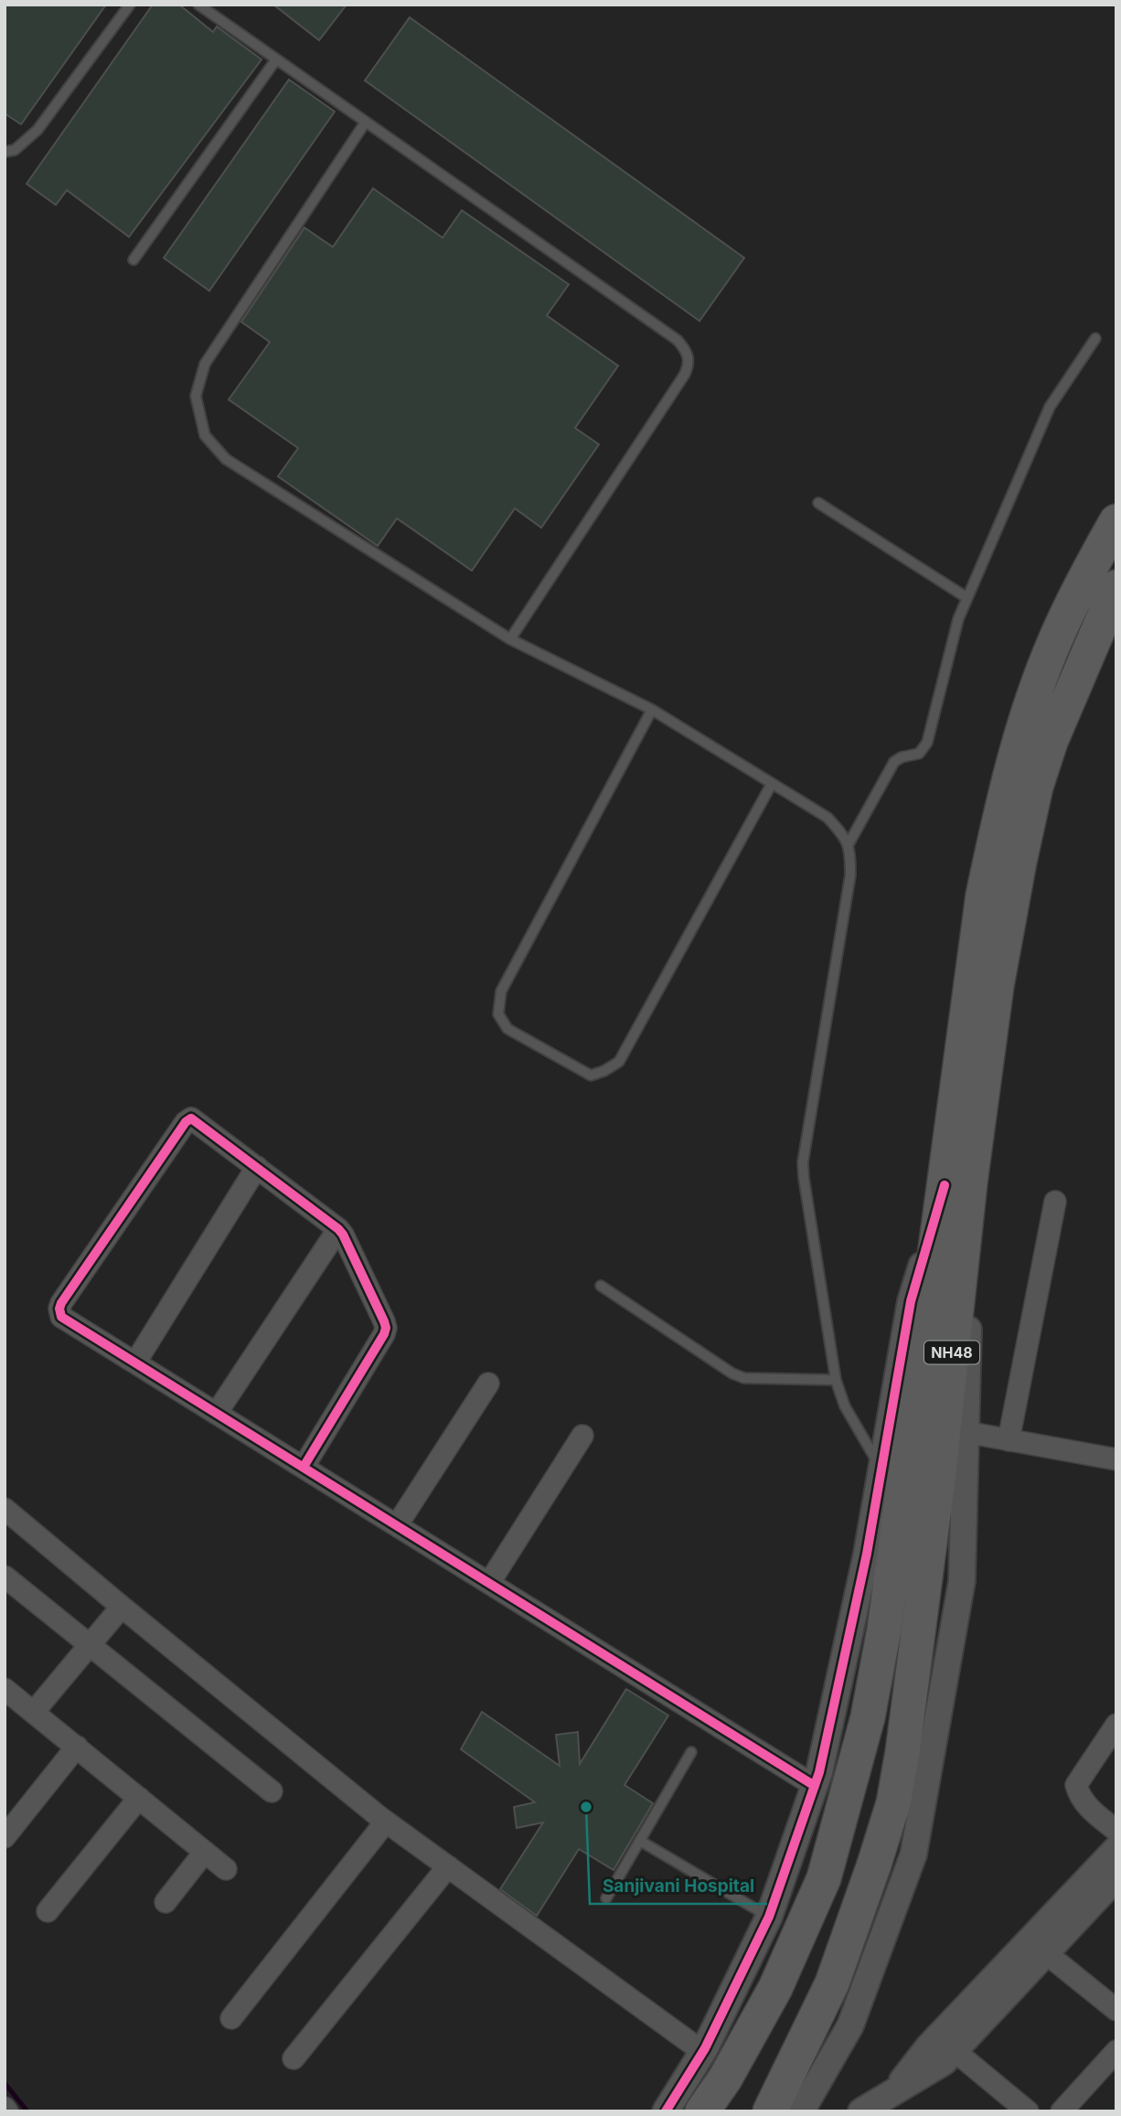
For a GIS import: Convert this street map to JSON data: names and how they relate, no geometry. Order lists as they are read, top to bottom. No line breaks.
{"streets":{"highway":["NH48"]},"places":["Sanjivani Hospital"]}
